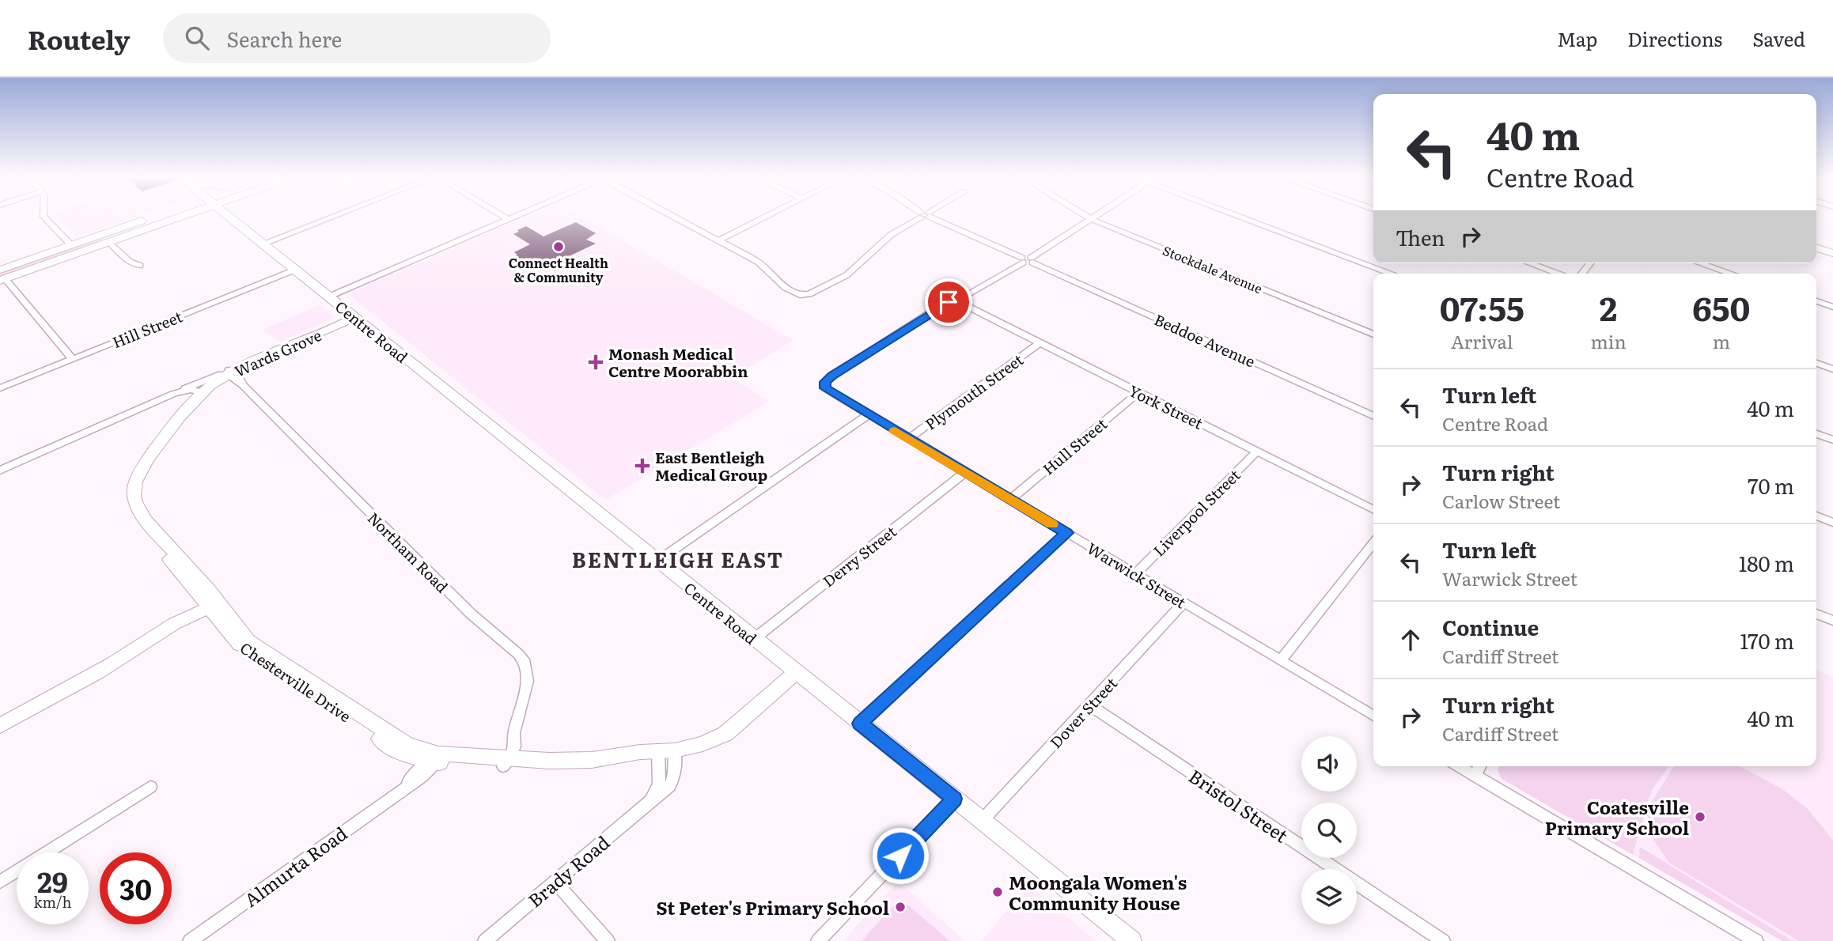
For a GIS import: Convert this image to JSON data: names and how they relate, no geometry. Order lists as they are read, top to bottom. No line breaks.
{"streets":{"main road":["Centre Road","Wards Grove","Chesterville Drive"],"street":["Stockdale Avenue","Hill Street","Beddoe Avenue","Plymouth Street","York Street","Hull Street","Liverpool Street","Northam Road","Derry Street","Warwick Street","Dover Street","Bristol Street","Almurta Road","Brady Road"]},"crossings":[["Hill Street","Centre Road"],["Centre Road","Wards Grove"],["Centre Road","Derry Street"],["Centre Road","Dover Street"],["Wards Grove","Northam Road"],["Wards Grove","Chesterville Drive"],["Plymouth Street","York Street"],["Plymouth Street","Warwick Street"],["York Street","Hull Street"],["York Street","Liverpool Street"],["York Street","Warwick Street"],["Hull Street","Warwick Street"],["Liverpool Street","Warwick Street"],["Northam Road","Chesterville Drive"],["Derry Street","Warwick Street"],["Warwick Street","Dover Street"],["Chesterville Drive","Almurta Road"],["Chesterville Drive","Brady Road"],["Dover Street","Bristol Street"]],"districts":["BENTLEIGH EAST"],"places":{"other":["Connect Health & Community","Coatesville Primary School","Moongala Women's Community House","St Peter's Primary School"],"health":["Monash Medical Centre Moorabbin","East Bentleigh Medical Group"]},"page":{"header":"Routely","search":"Search here","nav":["Map","Directions","Saved"],"turn":["40 m","Centre Road"],"then":"Then","eta":["07:55","Arrival","2","min","650","m"],"list":[{"name":"Turn left","note":"Centre Road","value":"40 m"},{"name":"Turn right","note":"Carlow Street","value":"70 m"},{"name":"Turn left","note":"Warwick Street","value":"180 m"},{"name":"Continue","note":"Cardiff Street","value":"170 m"},{"name":"Turn right","note":"Cardiff Street","value":"40 m"}],"speed":"29 km/h","limit":"30"}}
